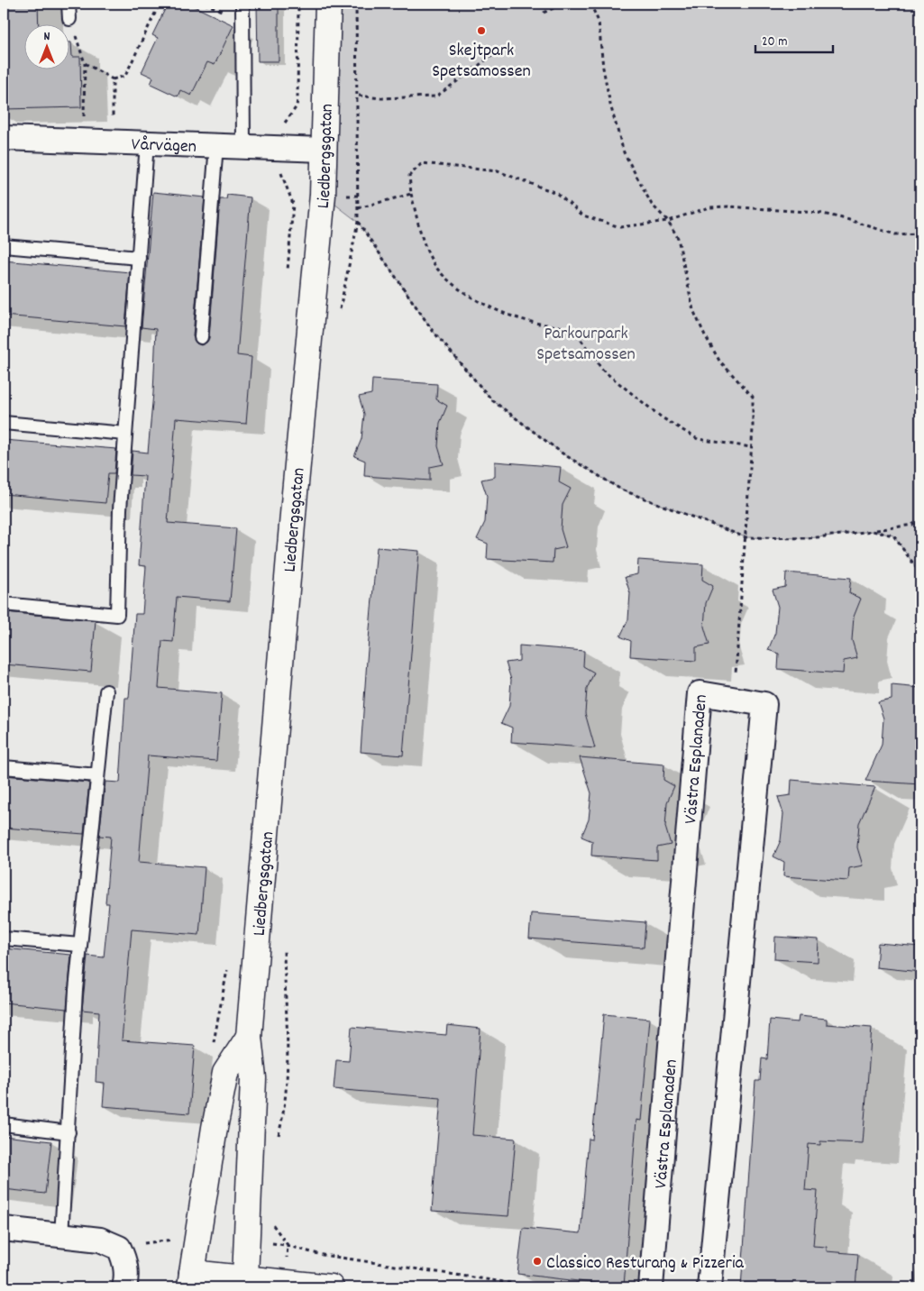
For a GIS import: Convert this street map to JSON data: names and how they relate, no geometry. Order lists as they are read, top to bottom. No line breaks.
{"streets":{"street":["Vårvägen","Liedbergsgatan","Västra Esplanaden"]},"crossings":[["Vårvägen","Liedbergsgatan"]],"parks":["Parkourpark Spetsamossen"],"places":["Skejtpark Spetsamossen","Classico Resturang & Pizzeria"],"scale_bar":"20 m","north":"top"}
